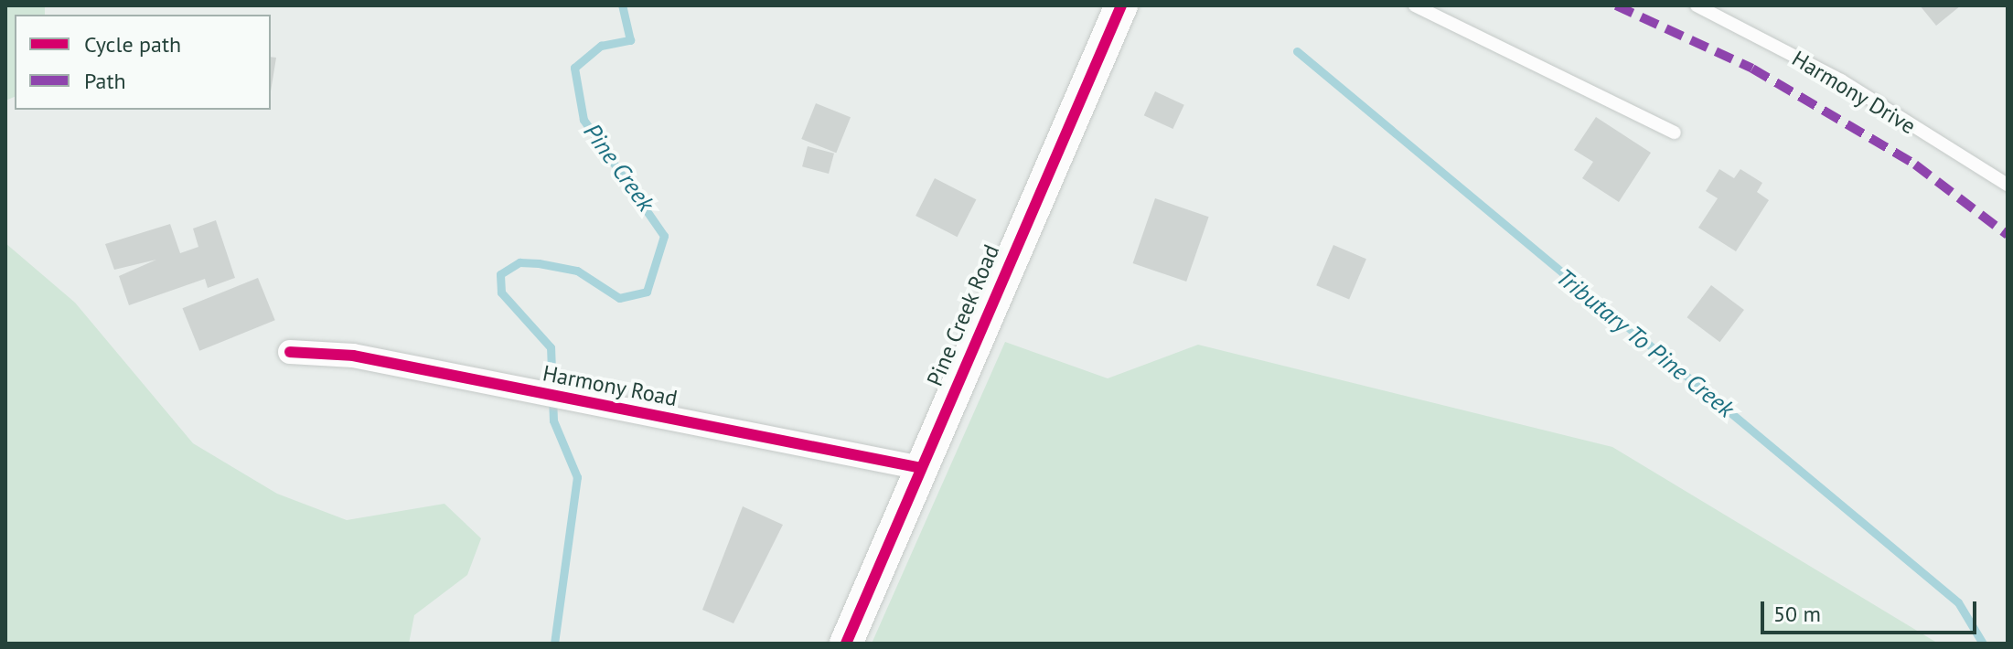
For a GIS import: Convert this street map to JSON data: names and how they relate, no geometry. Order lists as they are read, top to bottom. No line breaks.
{"streets":{"street":["Pine Creek Road","Harmony Road"],"lane":["Harmony Drive"]},"crossings":[["Pine Creek Road","Harmony Road"]],"water":["Pine Creek","Tributary To Pine Creek"],"legend":["Cycle path","Path"],"scale_bar":"50 m"}
